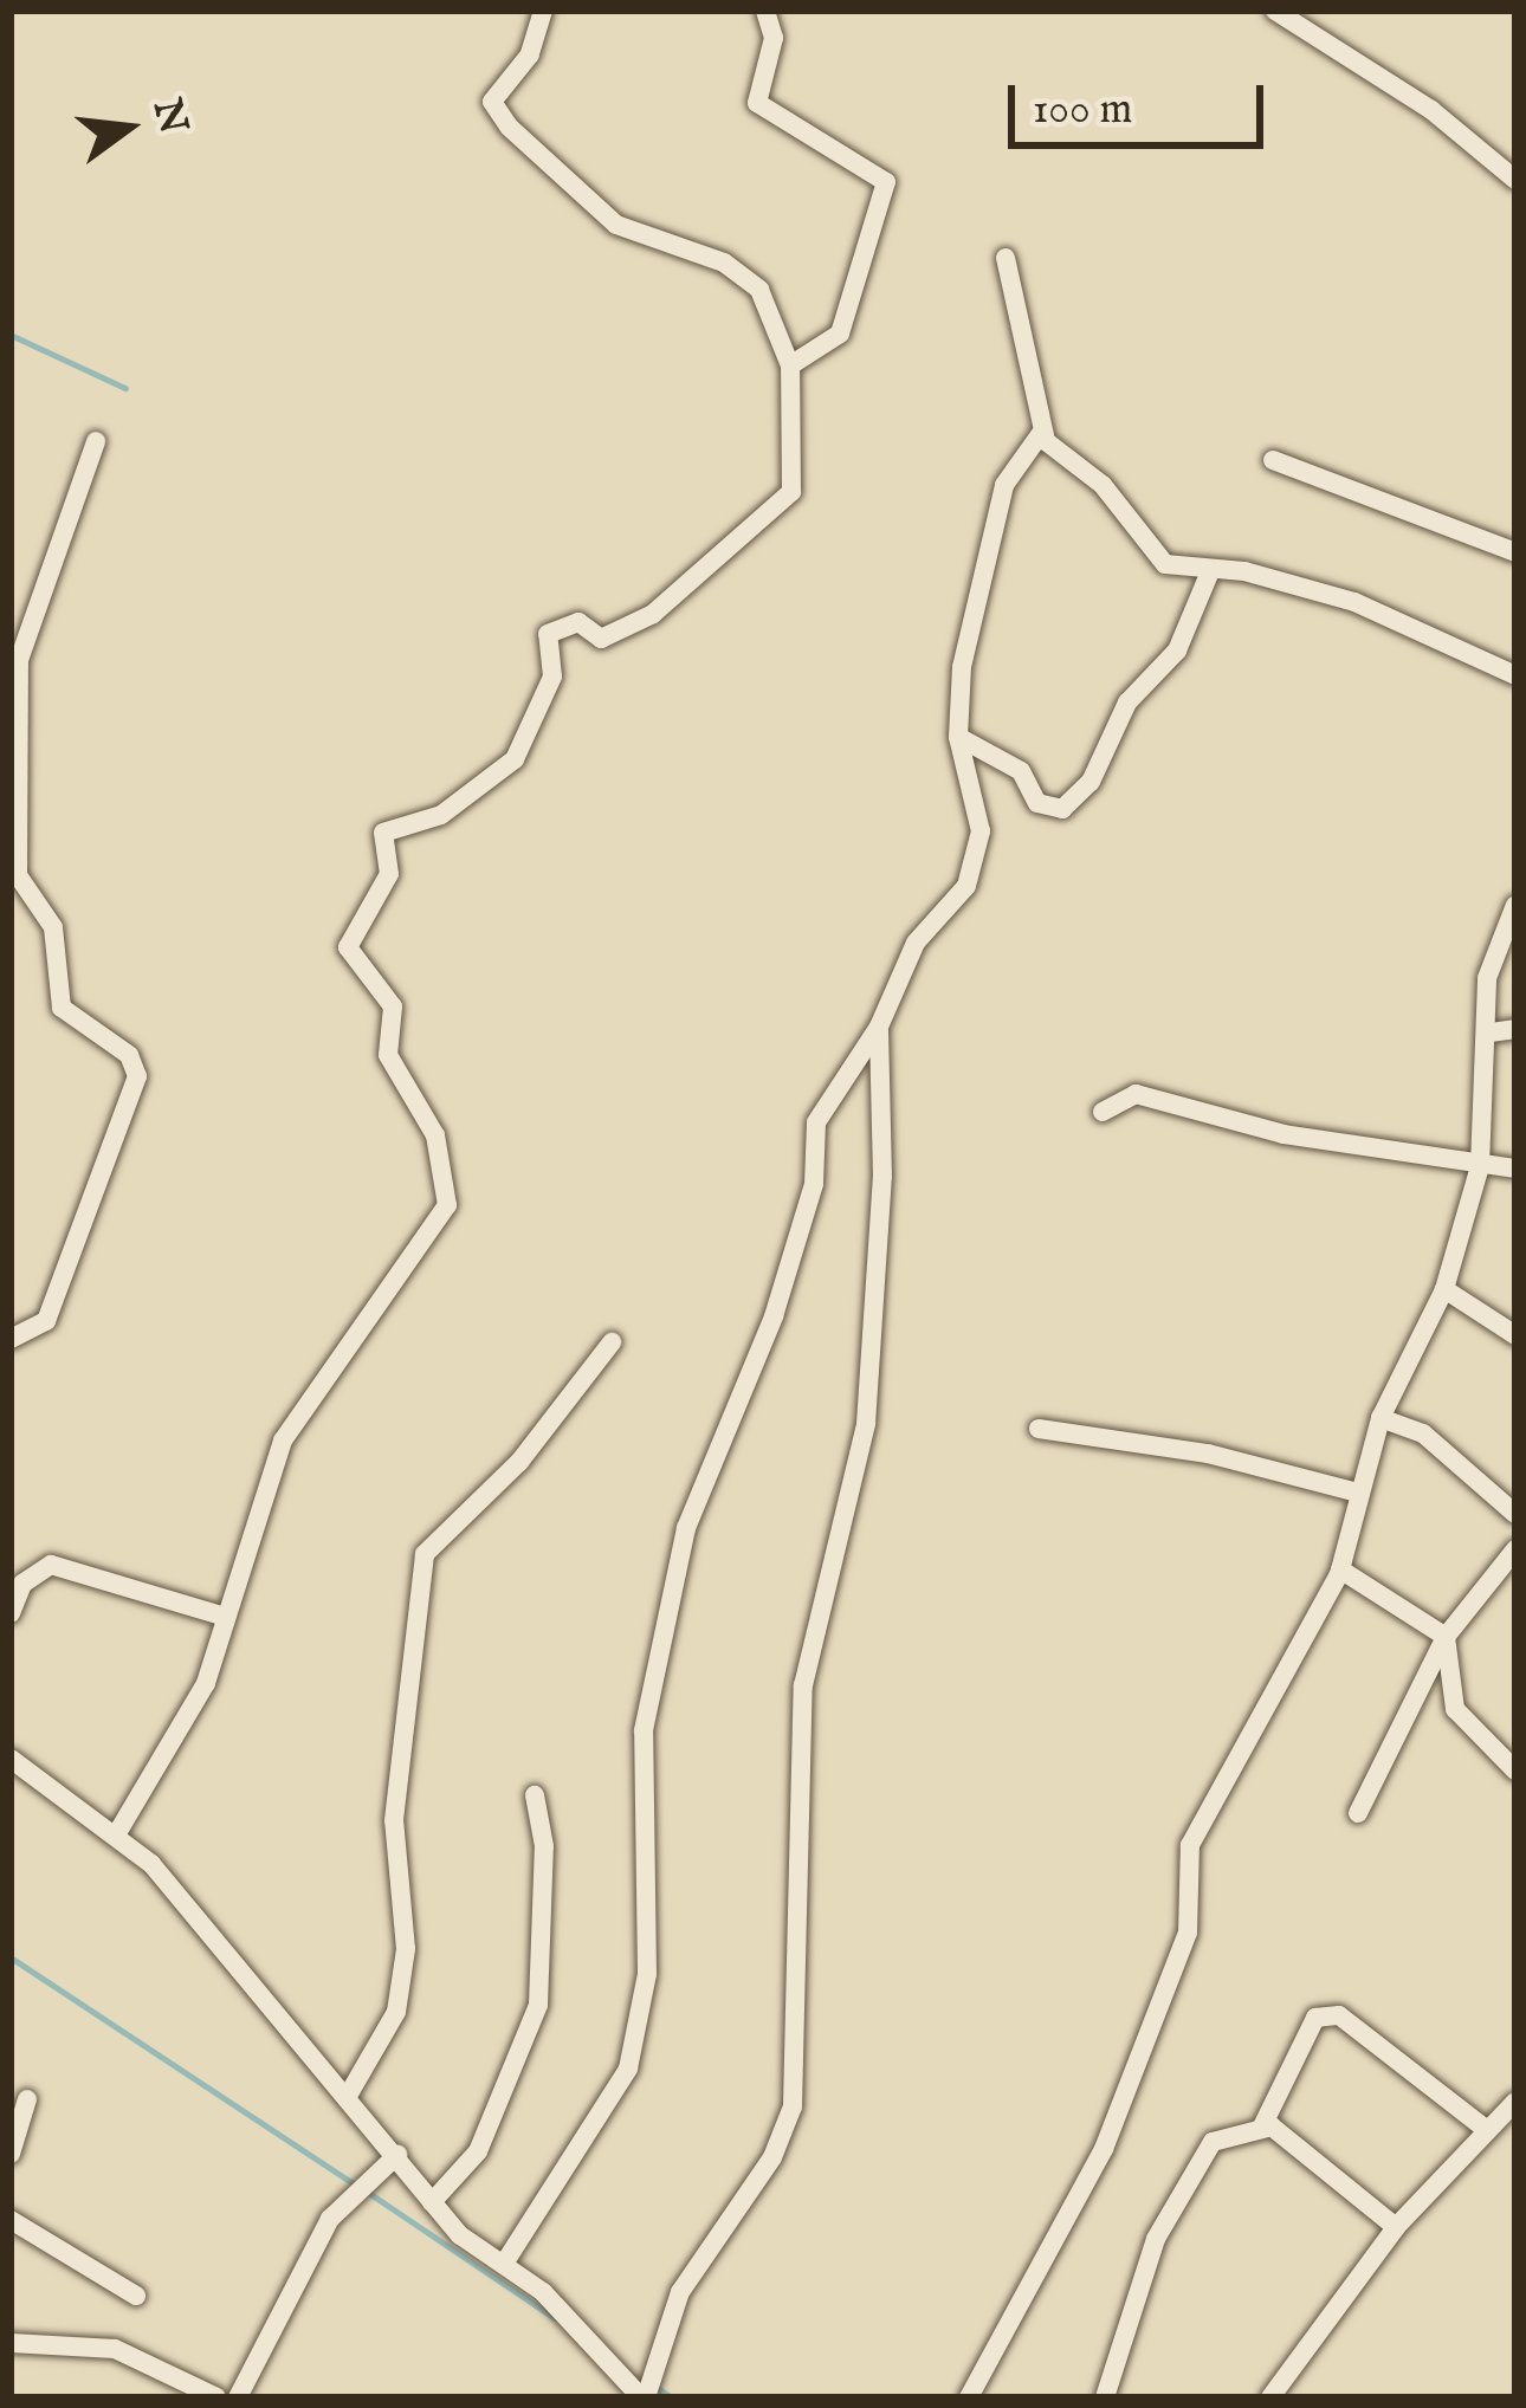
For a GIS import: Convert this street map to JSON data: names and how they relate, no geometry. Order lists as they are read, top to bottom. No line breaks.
{"scale_bar":"100 m","north":"right"}
